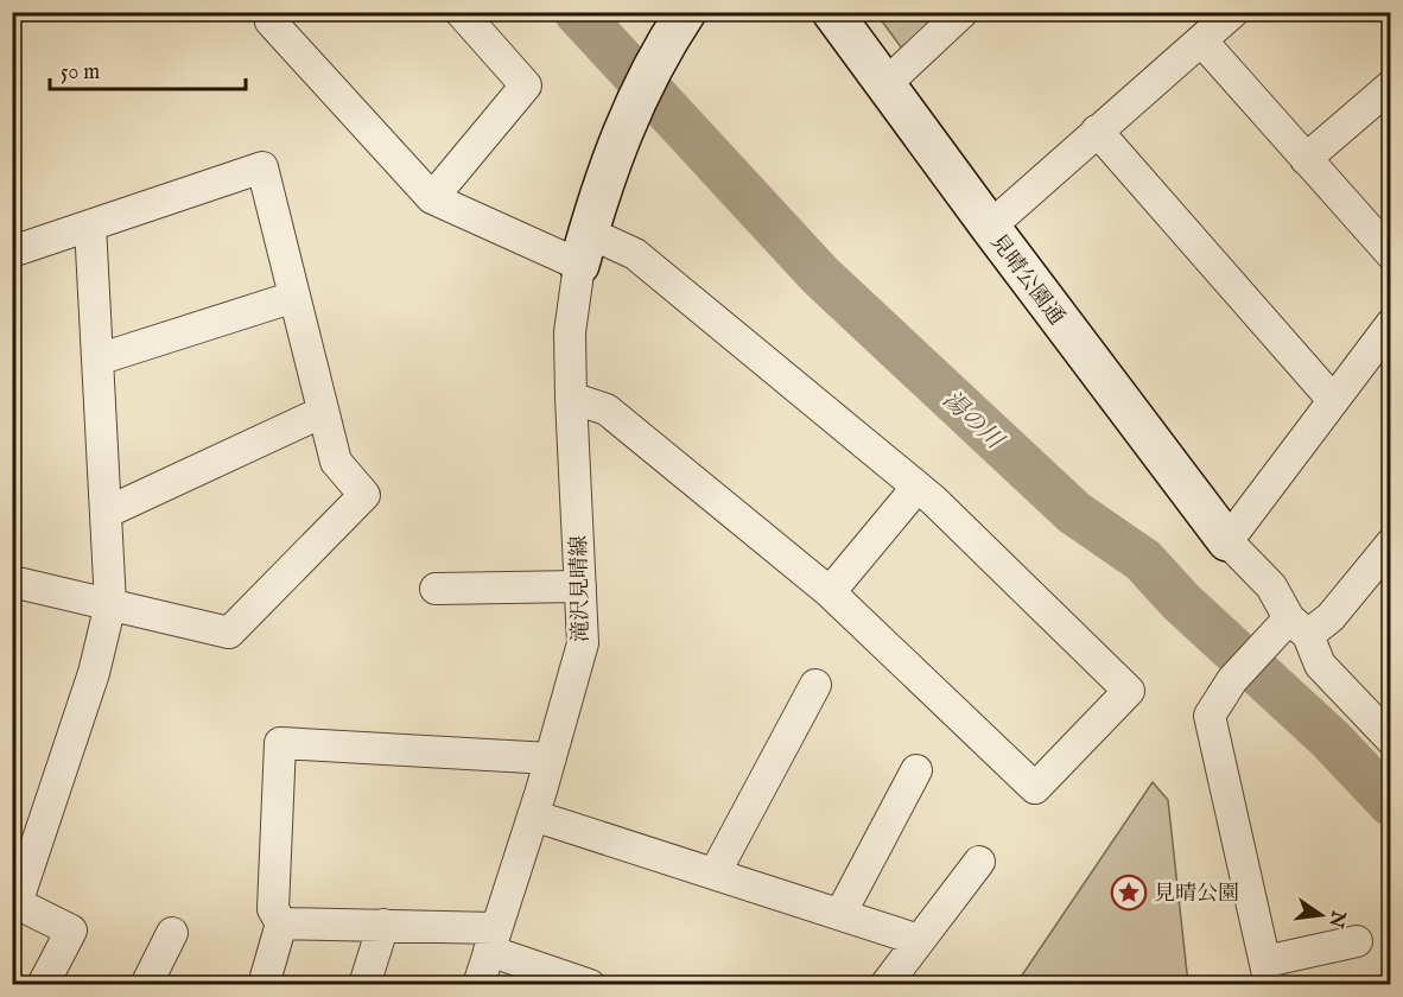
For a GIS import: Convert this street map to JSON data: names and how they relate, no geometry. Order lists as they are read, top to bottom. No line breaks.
{"streets":{"street":["見晴公園通","滝沢見晴線"]},"water":["湯の川"],"places":{"place":["見晴公園"]},"scale_bar":"50 m","north":"right"}
